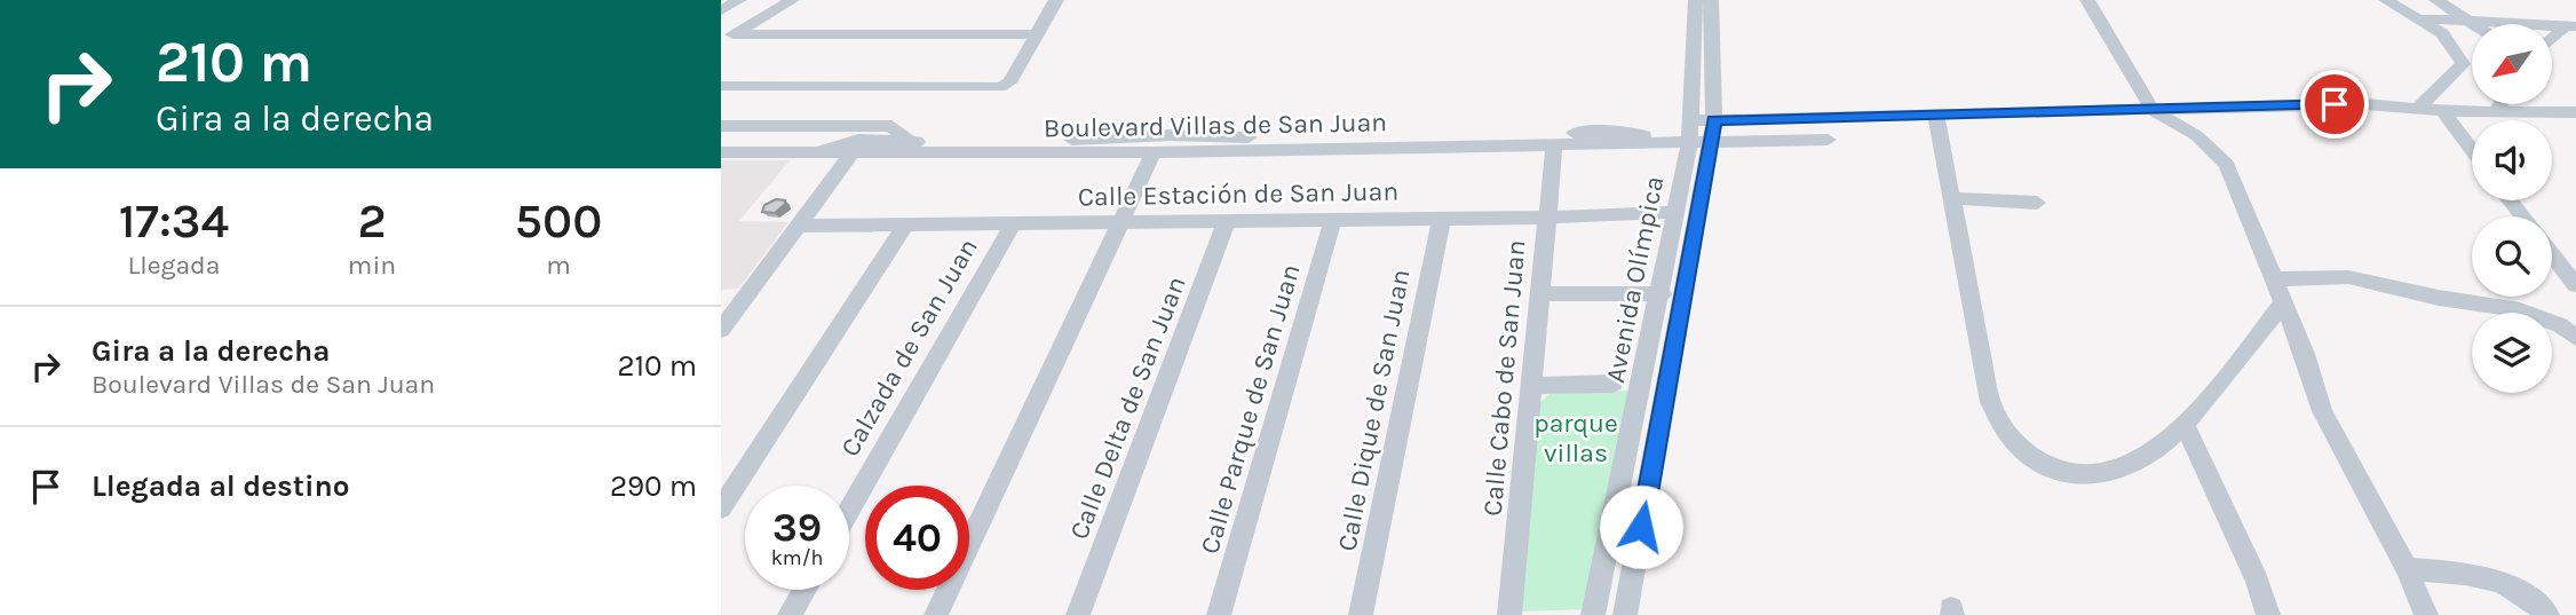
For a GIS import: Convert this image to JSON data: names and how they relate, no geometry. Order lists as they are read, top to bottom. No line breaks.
{"streets":{"street":["Boulevard Villas de San Juan","Calle Estación de San Juan","Avenida Olímpica","Calzada de San Juan","Calle Cabo de San Juan","Calle Delta de San Juan","Calle Parque de San Juan","Calle Dique de San Juan"]},"crossings":[["Boulevard Villas de San Juan","Avenida Olímpica"],["Boulevard Villas de San Juan","Calle Cabo de San Juan"],["Calle Estación de San Juan","Avenida Olímpica"],["Calle Estación de San Juan","Calzada de San Juan"],["Calle Estación de San Juan","Calle Cabo de San Juan"],["Calle Estación de San Juan","Calle Delta de San Juan"],["Calle Estación de San Juan","Calle Parque de San Juan"],["Calle Estación de San Juan","Calle Dique de San Juan"]],"parks":["parque villas"],"north":"bottom left","page":{"turn":["210 m","Gira a la derecha"],"eta":["17:34","Llegada","2","min","500","m"],"list":[{"name":"Gira a la derecha","note":"Boulevard Villas de San Juan","value":"210 m"},{"name":"Llegada al destino","value":"290 m"}],"speed":"39 km/h","limit":"40"}}
